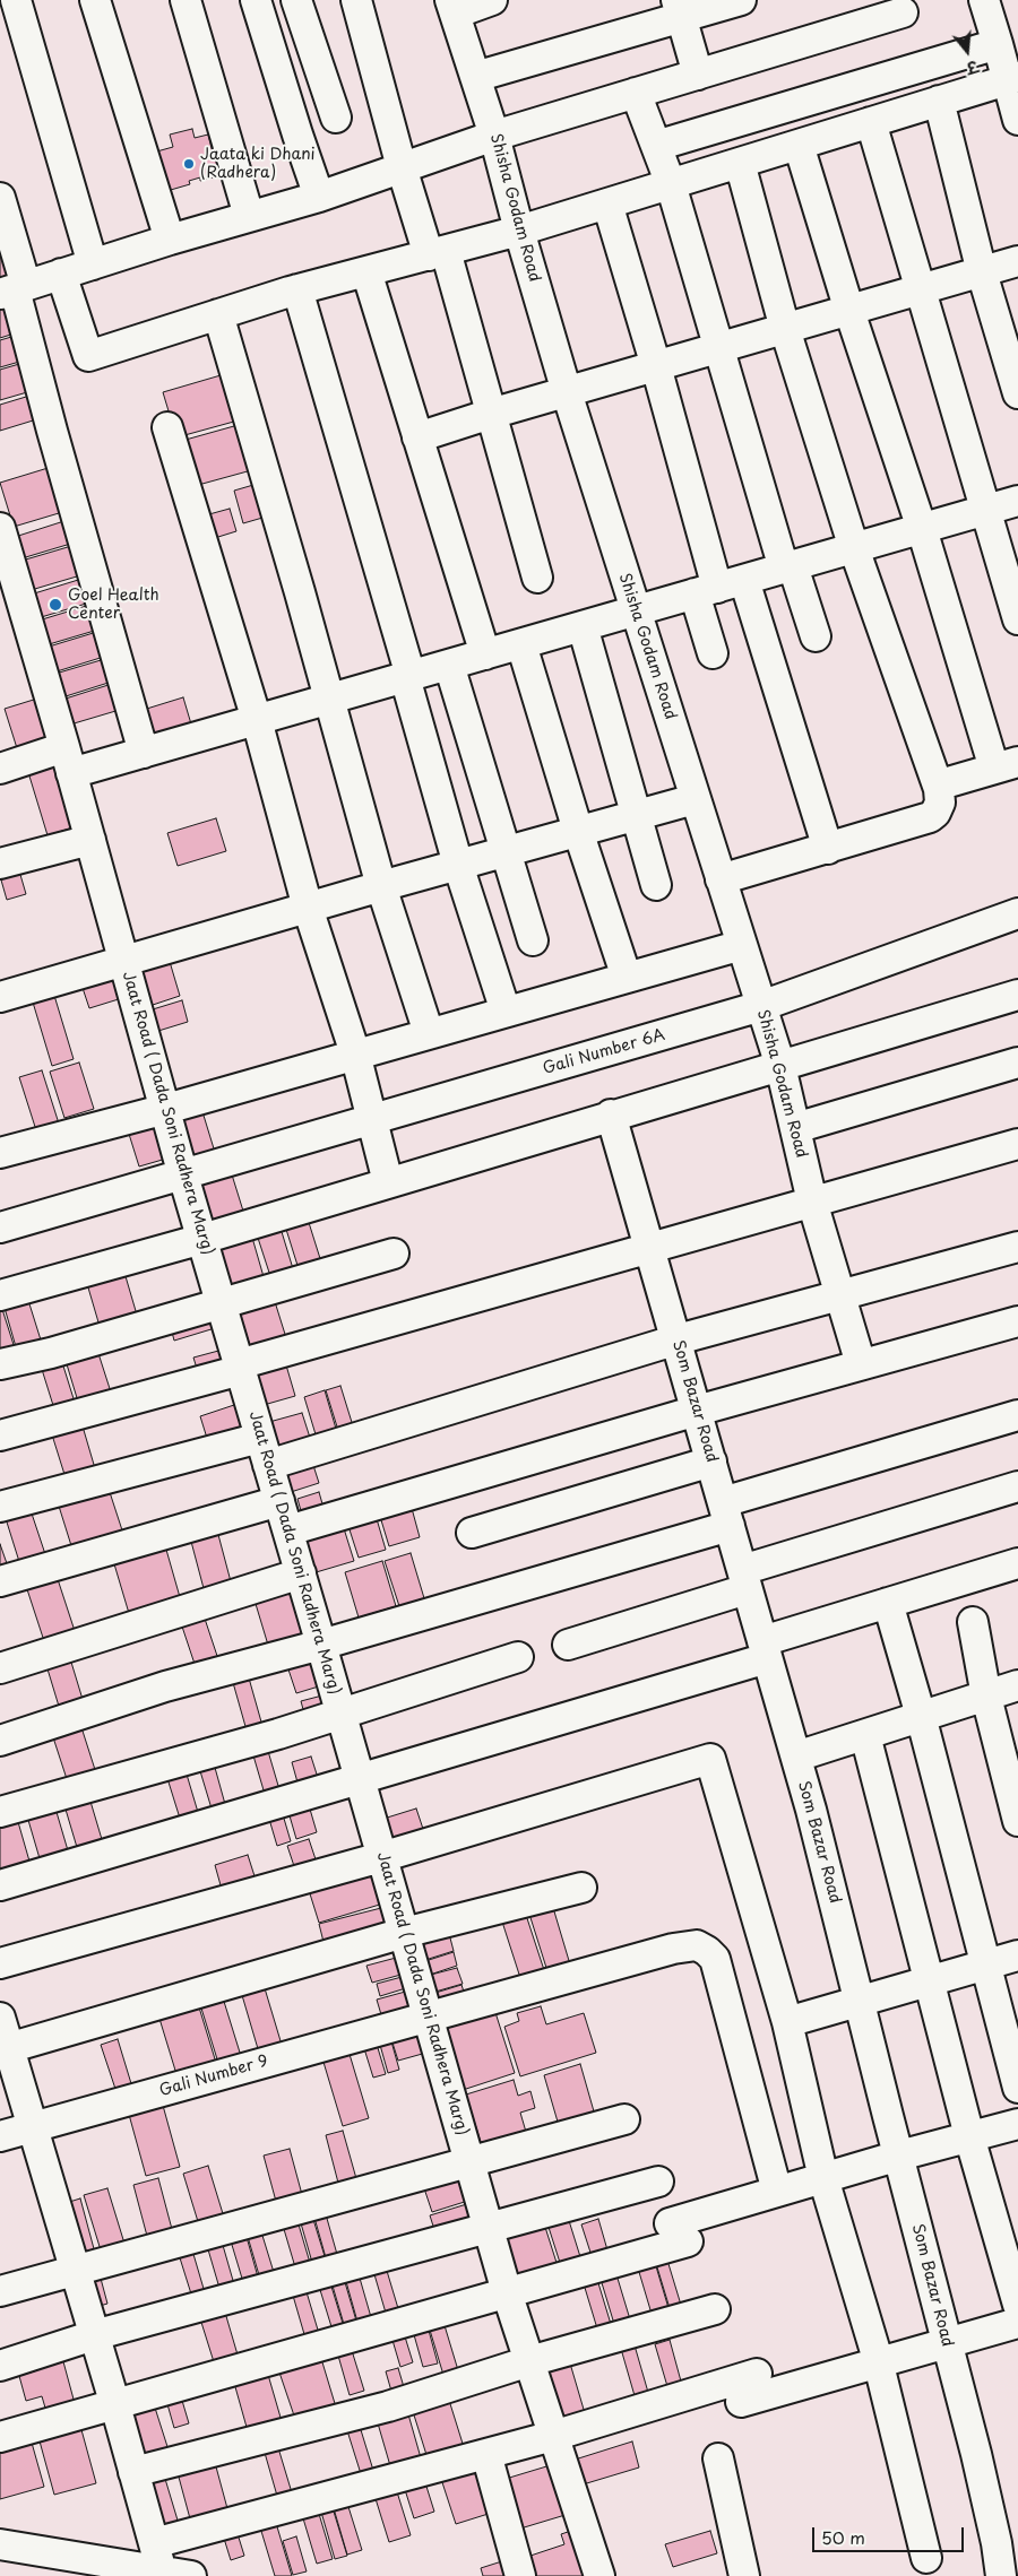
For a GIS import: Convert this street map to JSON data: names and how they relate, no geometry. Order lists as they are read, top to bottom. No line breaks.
{"streets":{"street":["Shisha Godam Road","Gali Number 6A","Jaat Road ( Dada Soni Radhera Marg)","Som Bazar Road","Gali Number 9"]},"crossings":[["Shisha Godam Road","Gali Number 6A"],["Gali Number 6A","Jaat Road ( Dada Soni Radhera Marg)"],["Jaat Road ( Dada Soni Radhera Marg)","Gali Number 9"]],"places":["Jaata ki Dhani (Radhera)","Goel Health Center"],"scale_bar":"50 m","north":"bottom"}
